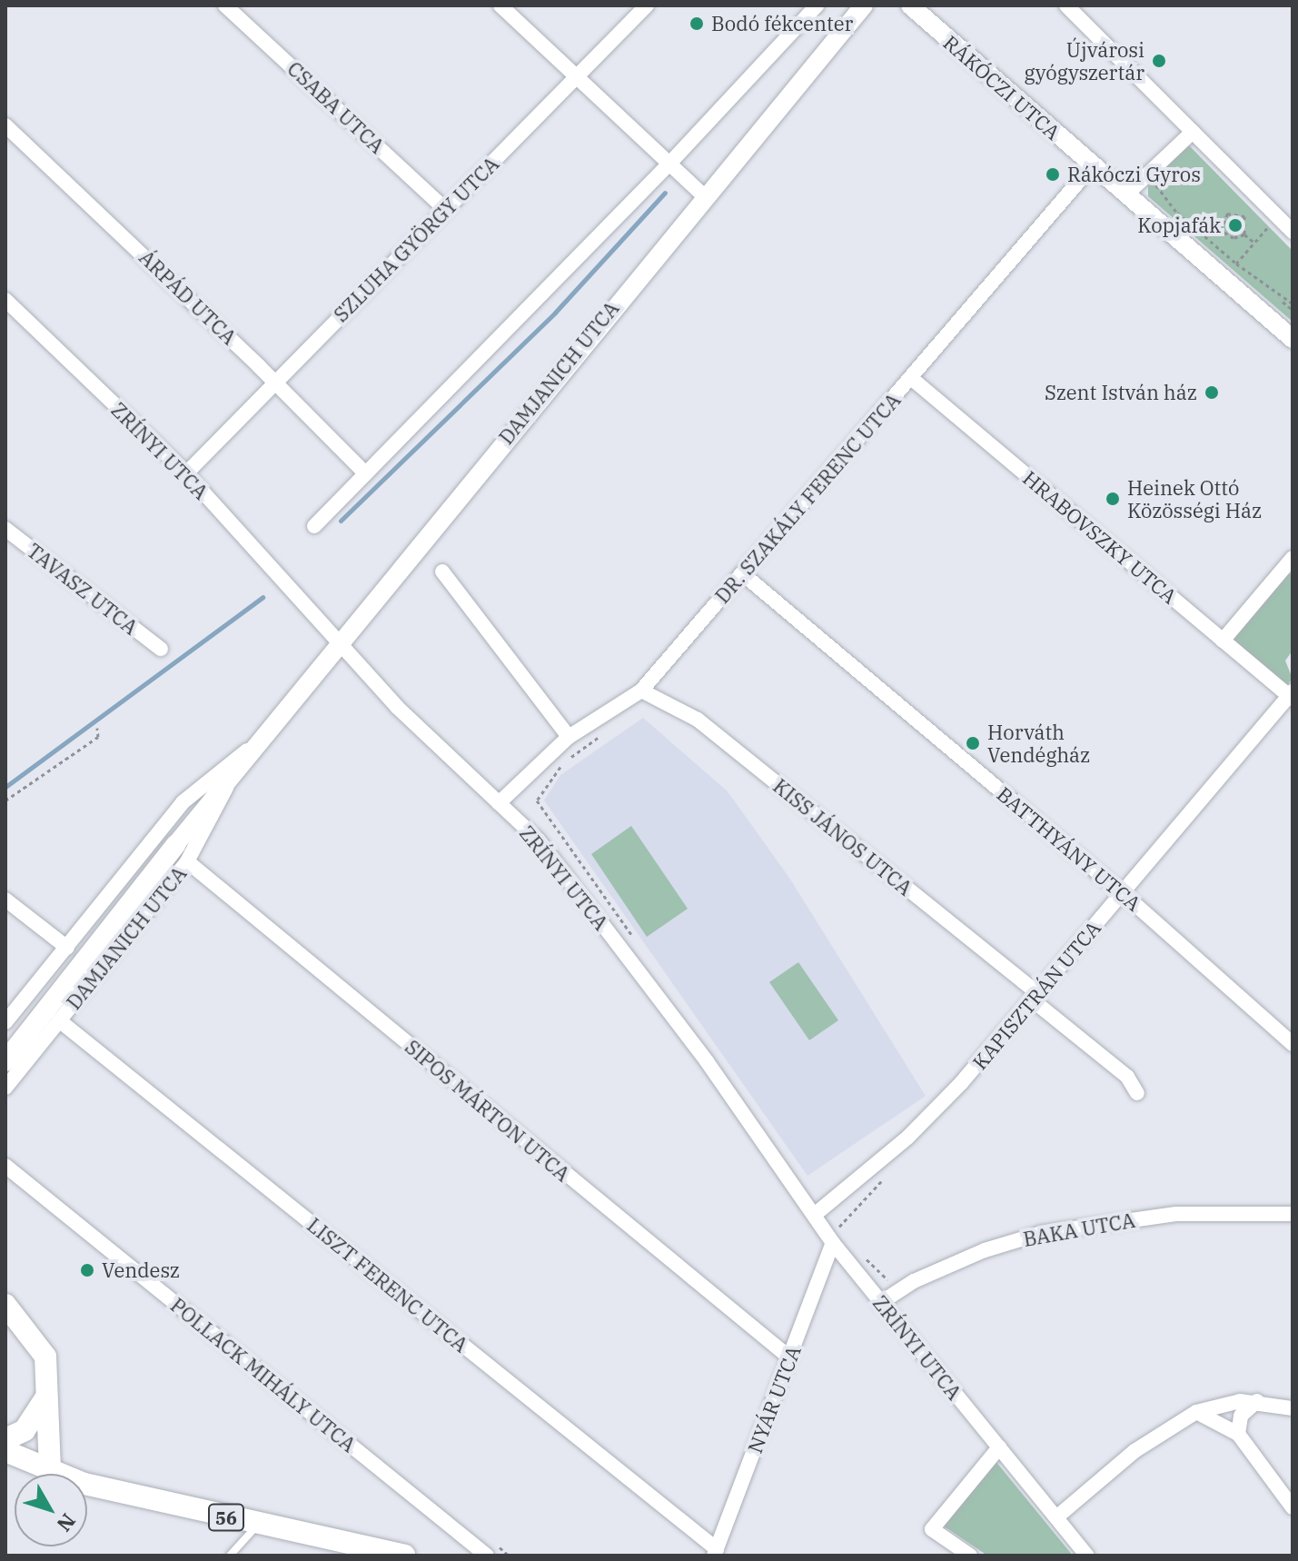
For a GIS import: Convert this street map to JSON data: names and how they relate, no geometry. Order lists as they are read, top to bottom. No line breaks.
{"streets":{"main road":["DAMJANICH UTCA","56"],"street":["RÁKÓCZI UTCA","CSABA UTCA","SZLUHA GYÖRGY UTCA","ÁRPÁD UTCA","ZRÍNYI UTCA","DR. SZAKÁLY FERENC UTCA","HRABOVSZKY UTCA","TAVASZ UTCA","KISS JÁNOS UTCA","BATTHYÁNY UTCA","KAPISZTRÁN UTCA","SIPOS MÁRTON UTCA","BAKA UTCA","LISZT FERENC UTCA","POLLACK MIHÁLY UTCA","NYÁR UTCA"]},"crossings":[["RÁKÓCZI UTCA","DR. SZAKÁLY FERENC UTCA"],["CSABA UTCA","SZLUHA GYÖRGY UTCA"],["SZLUHA GYÖRGY UTCA","ÁRPÁD UTCA"],["SZLUHA GYÖRGY UTCA","ZRÍNYI UTCA"],["DAMJANICH UTCA","ZRÍNYI UTCA"],["DAMJANICH UTCA","SIPOS MÁRTON UTCA"],["DAMJANICH UTCA","LISZT FERENC UTCA"],["ZRÍNYI UTCA","DR. SZAKÁLY FERENC UTCA"],["ZRÍNYI UTCA","KAPISZTRÁN UTCA"],["ZRÍNYI UTCA","BAKA UTCA"],["ZRÍNYI UTCA","NYÁR UTCA"],["DR. SZAKÁLY FERENC UTCA","HRABOVSZKY UTCA"],["DR. SZAKÁLY FERENC UTCA","KISS JÁNOS UTCA"],["DR. SZAKÁLY FERENC UTCA","BATTHYÁNY UTCA"],["HRABOVSZKY UTCA","KAPISZTRÁN UTCA"],["KISS JÁNOS UTCA","KAPISZTRÁN UTCA"],["BATTHYÁNY UTCA","KAPISZTRÁN UTCA"],["SIPOS MÁRTON UTCA","NYÁR UTCA"],["LISZT FERENC UTCA","NYÁR UTCA"]],"places":["Bodó fékcenter","Újvárosi gyógyszertár","Rákóczi Gyros","Kopjafák","Szent István ház","Heinek Ottó Közösségi Ház","Horváth Vendégház","Vendesz"],"north":"bottom right"}
